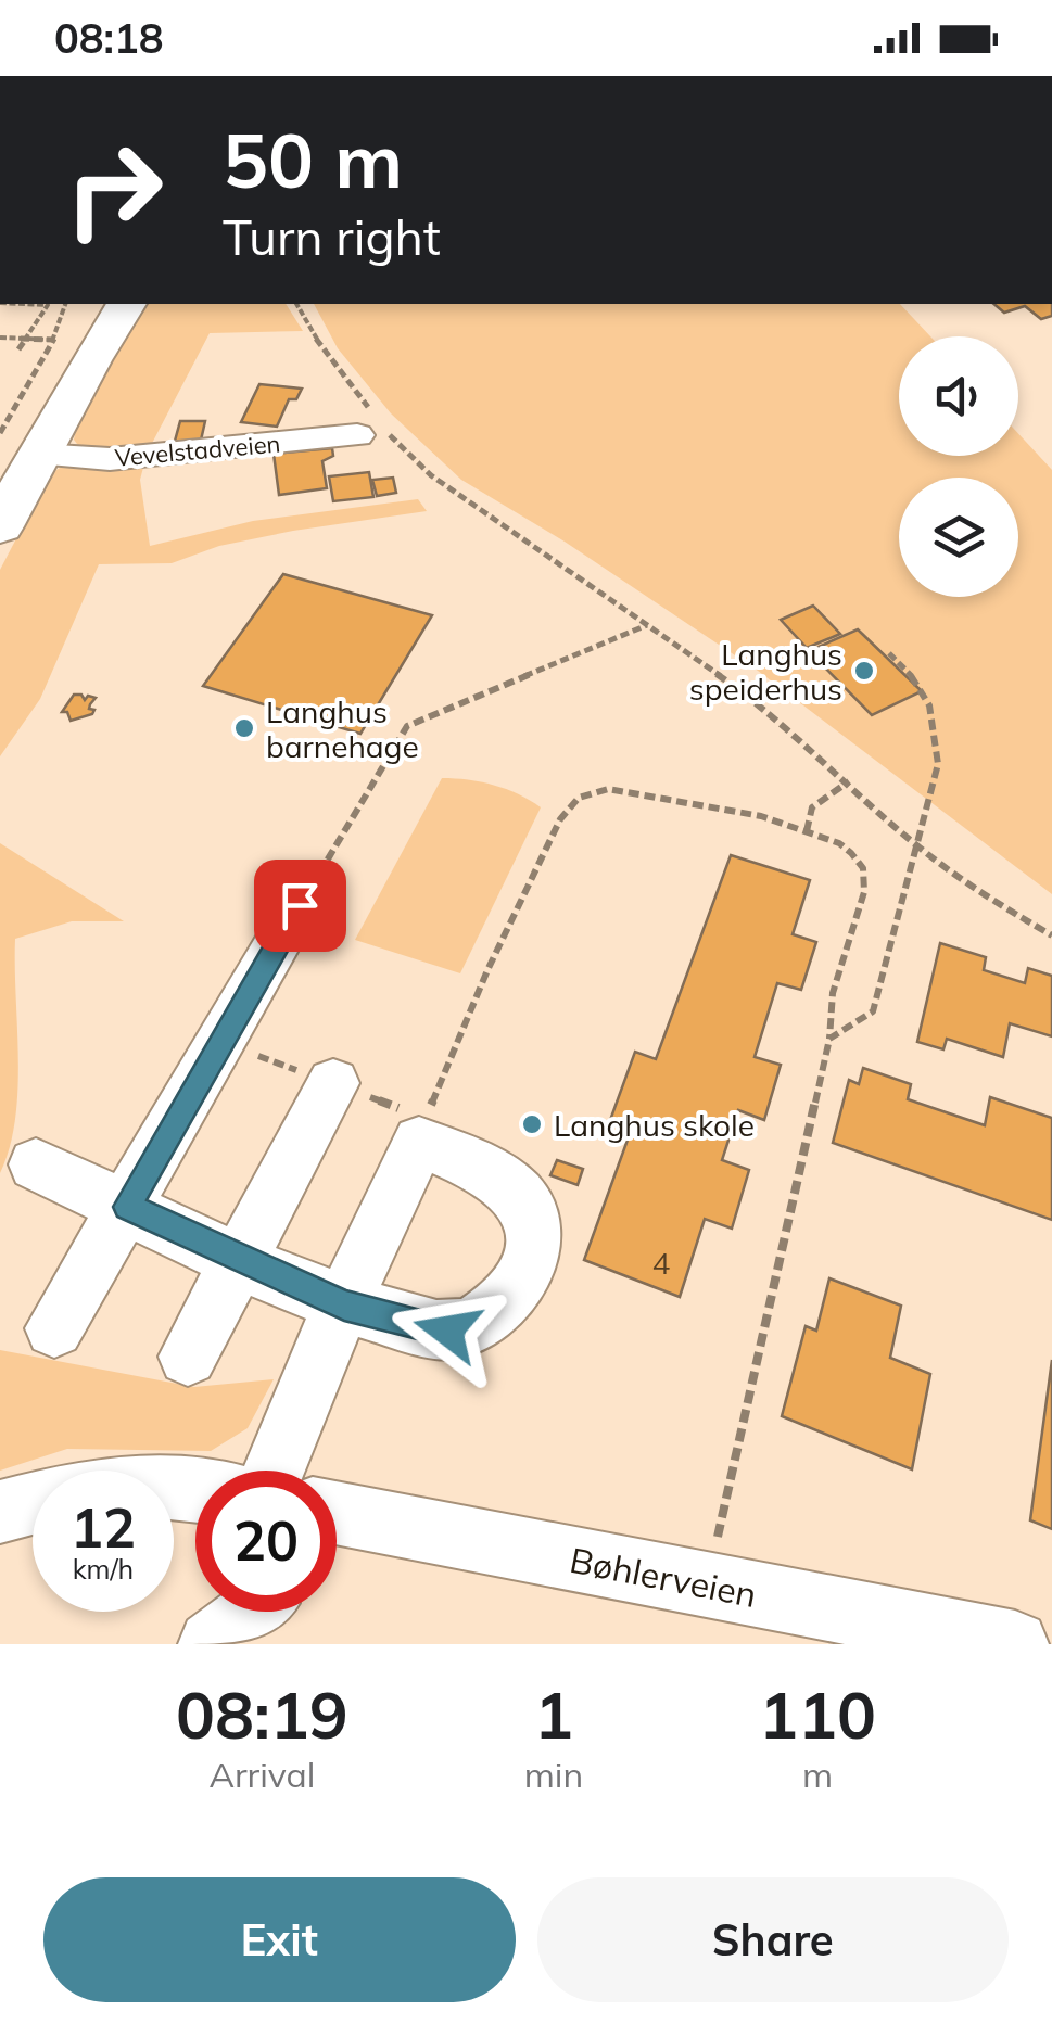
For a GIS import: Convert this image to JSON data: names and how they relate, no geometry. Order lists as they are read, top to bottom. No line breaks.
{"streets":{"street":["Vevelstadveien","Bøhlerveien"]},"places":["Langhus speiderhus","Langhus barnehage","Langhus skole"],"house_numbers":["4"],"page":{"status":"08:18","turn":["50 m","Turn right"],"speed":"12 km/h","limit":"20","eta":["08:19","Arrival","1","min","110","m"],"buttons":["Exit","Share"]}}
